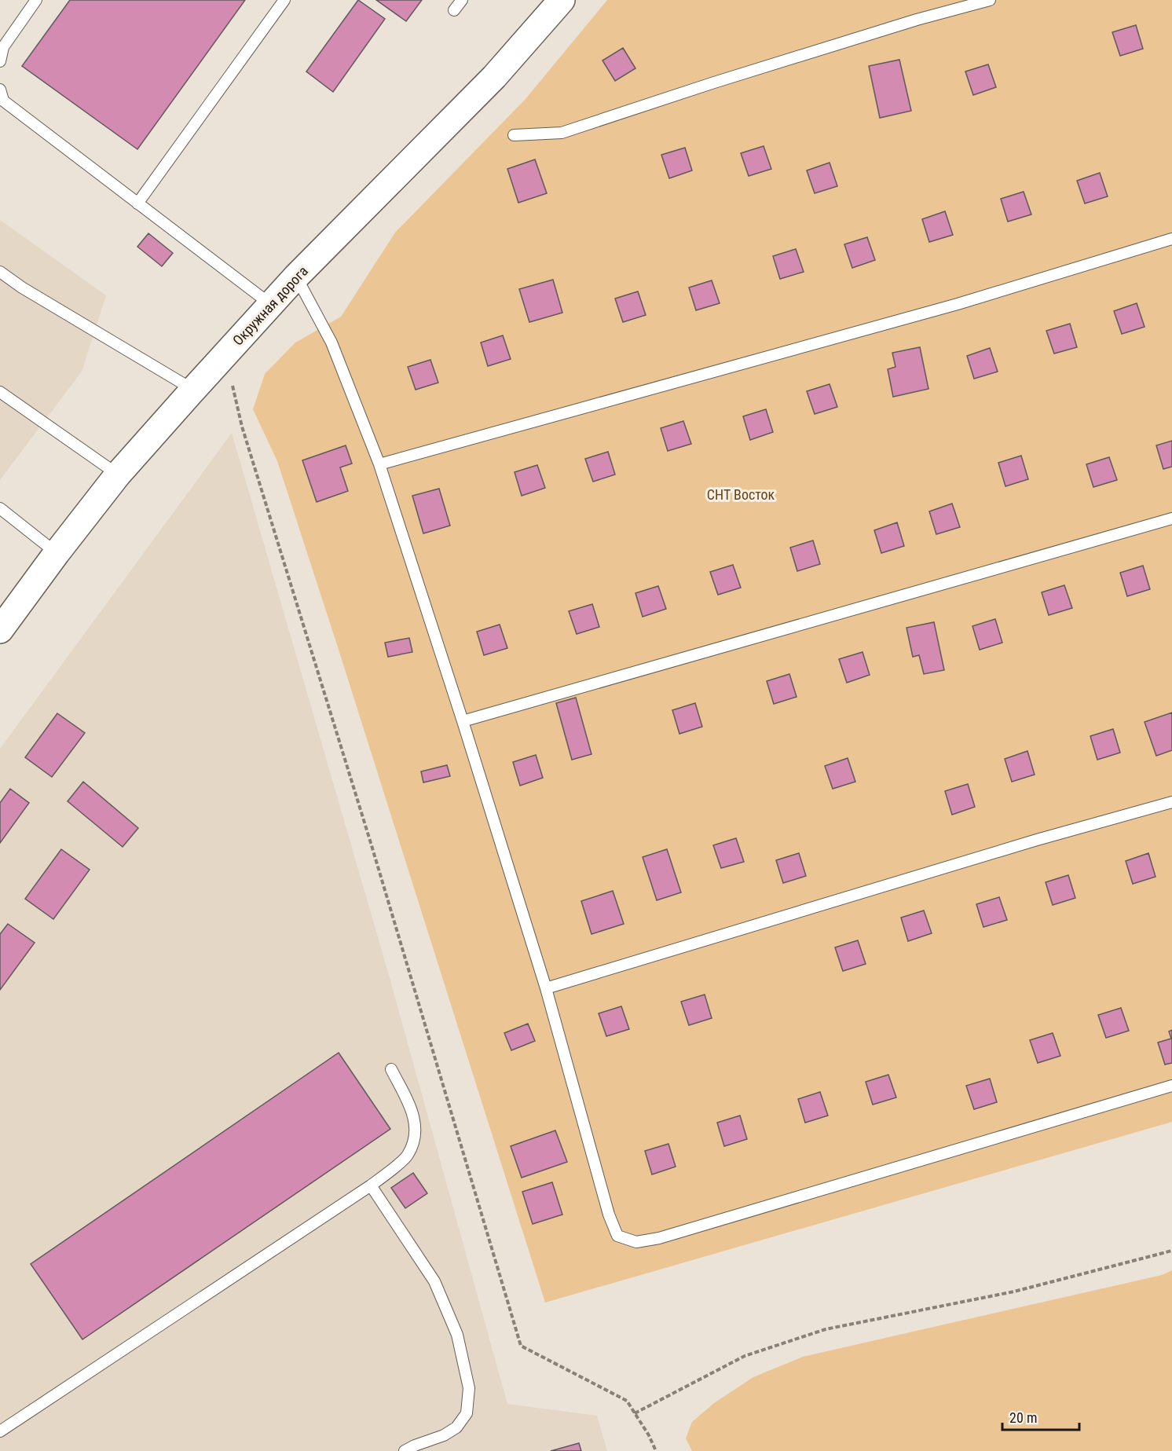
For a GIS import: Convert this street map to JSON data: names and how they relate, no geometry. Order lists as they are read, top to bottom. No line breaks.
{"streets":{"main road":["Окружная дорога"]},"parks":["СНТ Восток"],"scale_bar":"20 m"}
